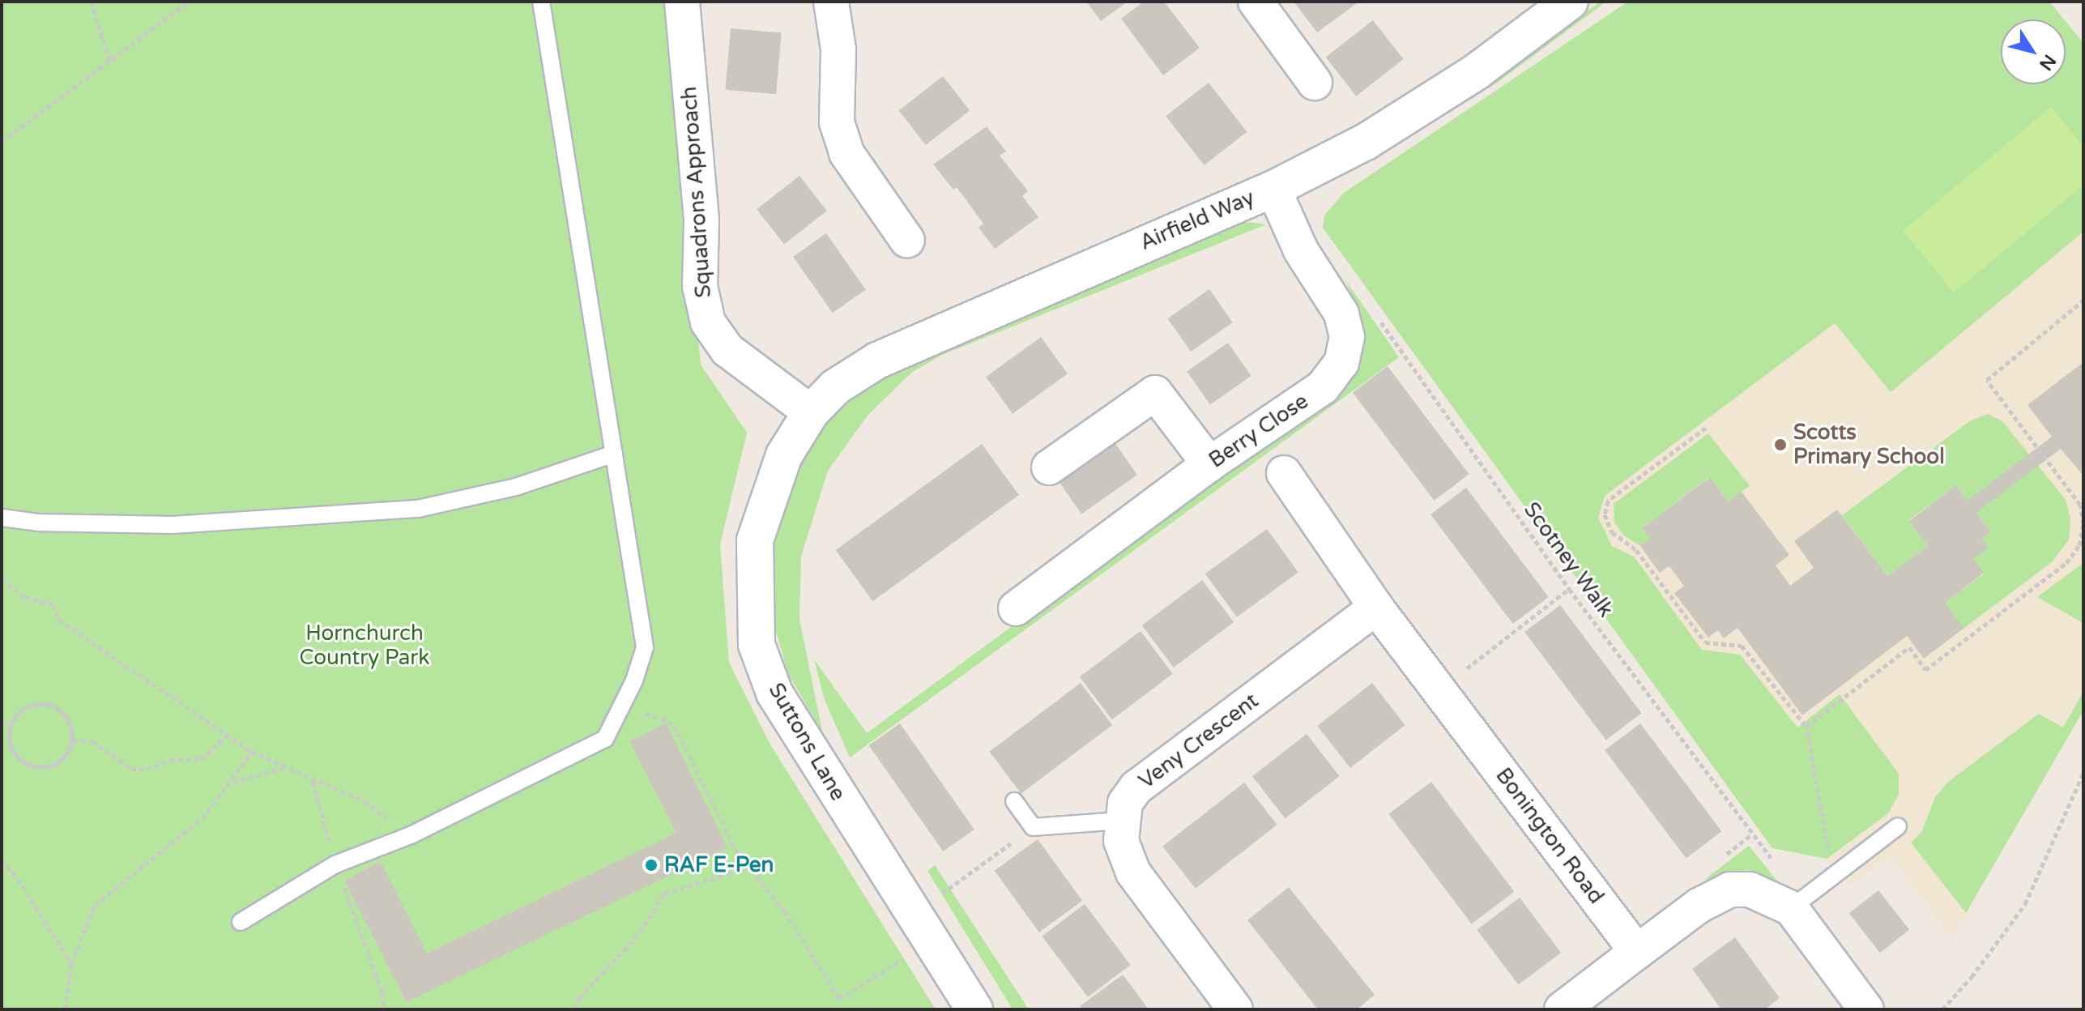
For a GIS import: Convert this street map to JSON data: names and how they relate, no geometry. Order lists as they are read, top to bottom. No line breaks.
{"streets":{"street":["Squadrons Approach","Airfield Way","Berry Close","Veny Crescent","Suttons Lane","Bonington Road"],"path":["Scotney Walk"]},"crossings":[["Squadrons Approach","Airfield Way"],["Squadrons Approach","Suttons Lane"],["Airfield Way","Berry Close"],["Airfield Way","Suttons Lane"],["Veny Crescent","Bonington Road"]],"parks":["Hornchurch Country Park"],"places":["Scotts Primary School","RAF E-Pen"],"north":"bottom right"}
